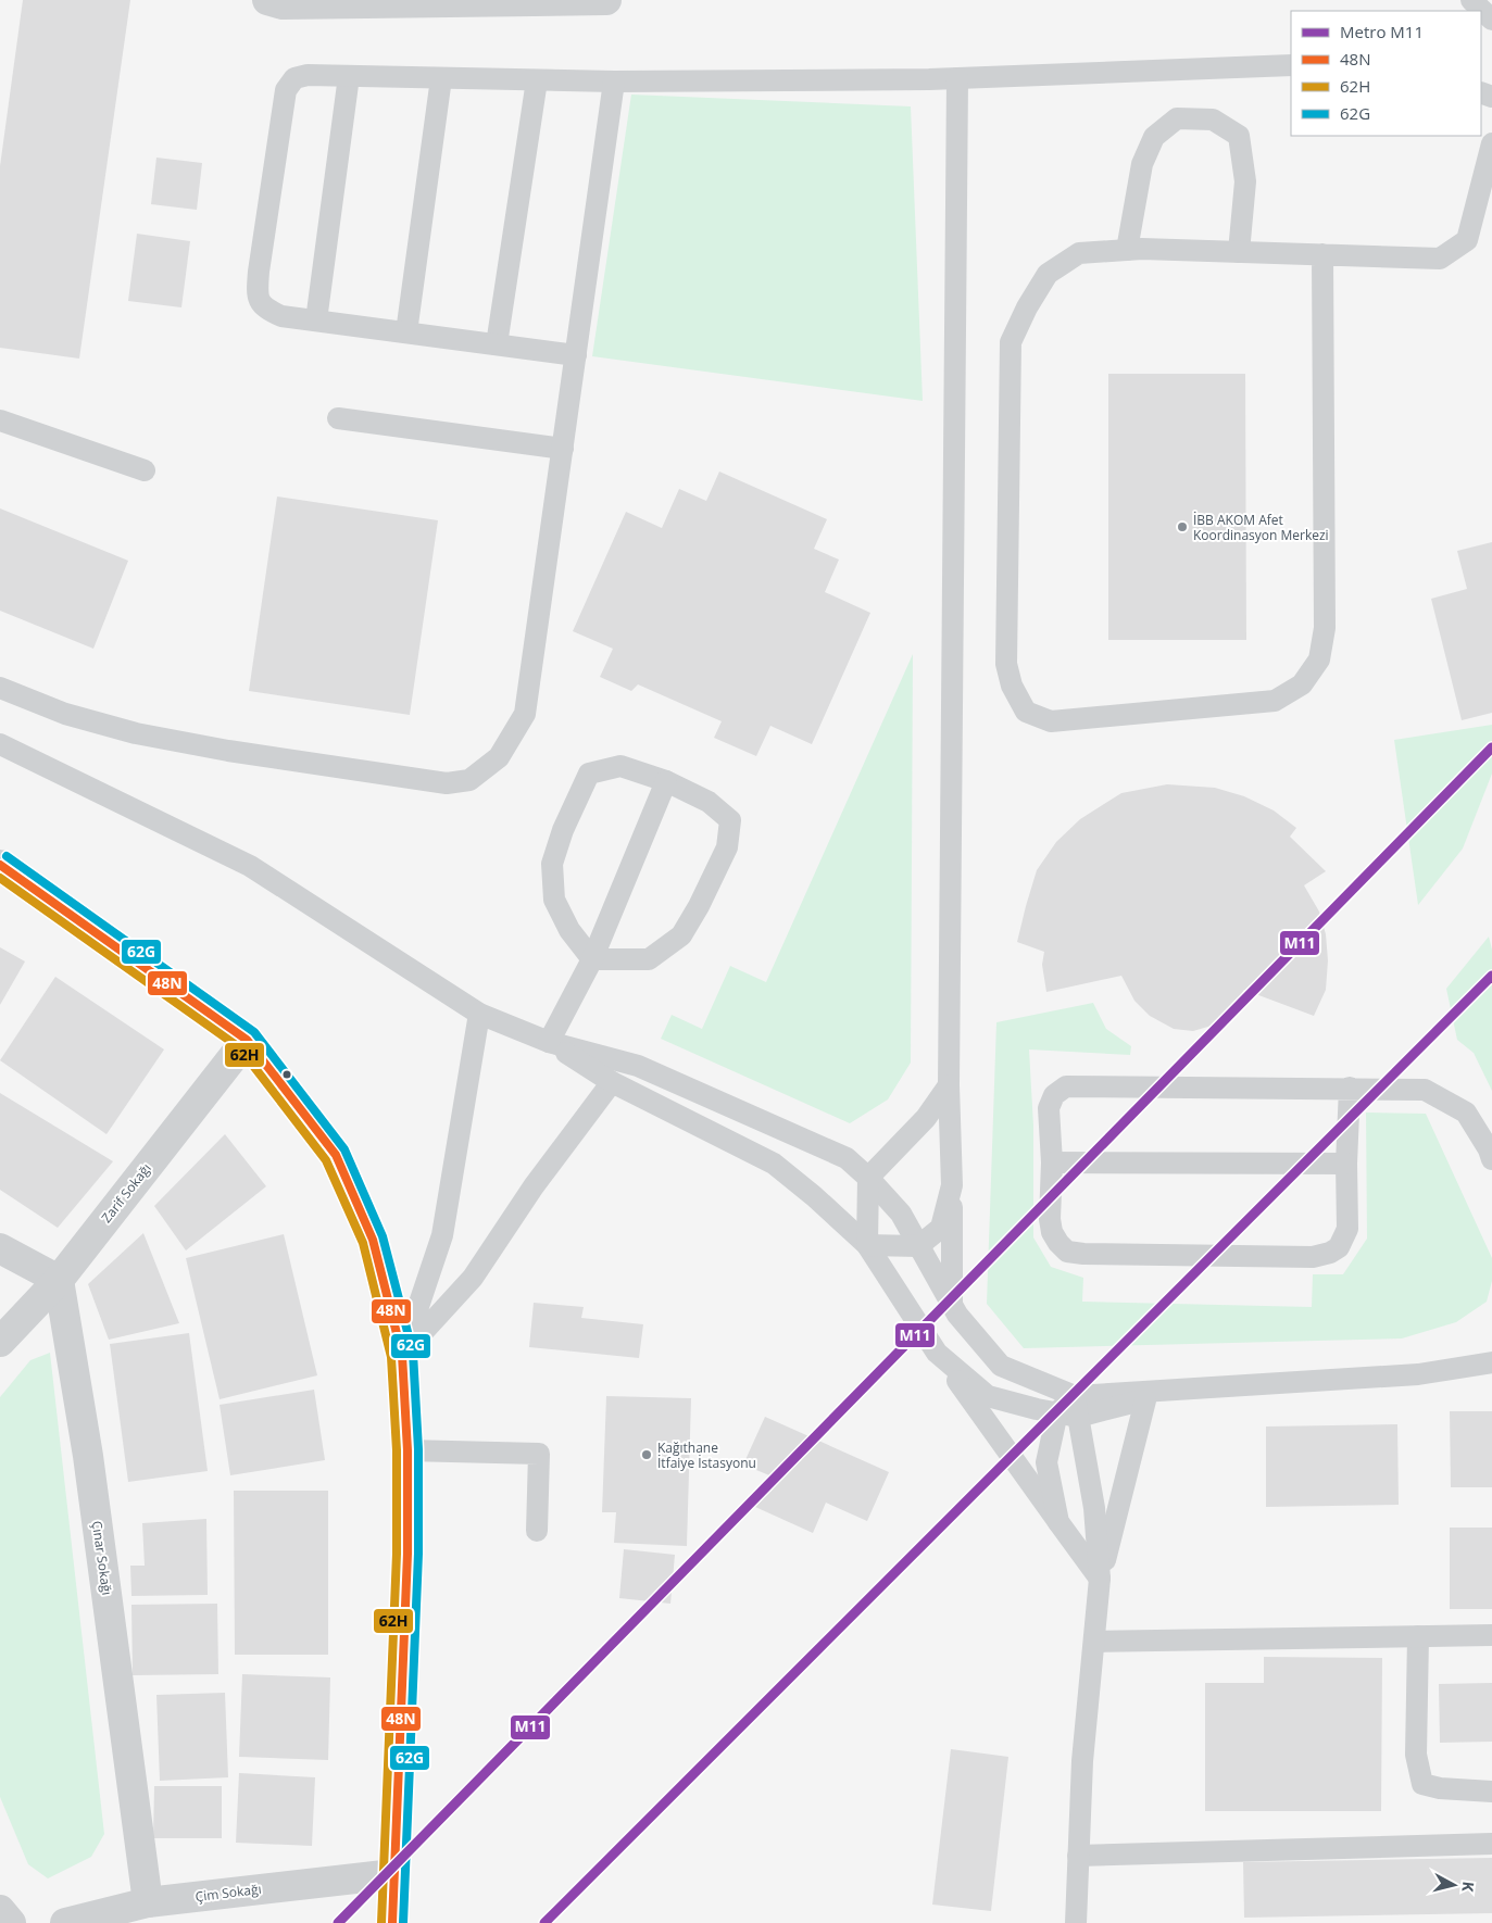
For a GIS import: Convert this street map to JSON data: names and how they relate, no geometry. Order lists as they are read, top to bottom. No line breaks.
{"streets":{"street":["Zarif Sokağı","Çınar Sokağı","Çim Sokağı"]},"crossings":[["Zarif Sokağı","Çınar Sokağı"],["Çınar Sokağı","Çim Sokağı"]],"places":["İBB AKOM Afet Koordinasyon Merkezi","Kağıthane İtfaiye İstasyonu"],"lines":["metro line M11","transit line 62G","transit line 48N","transit line 62H"],"legend":["Metro M11","48N","62H","62G"],"north":"right"}
